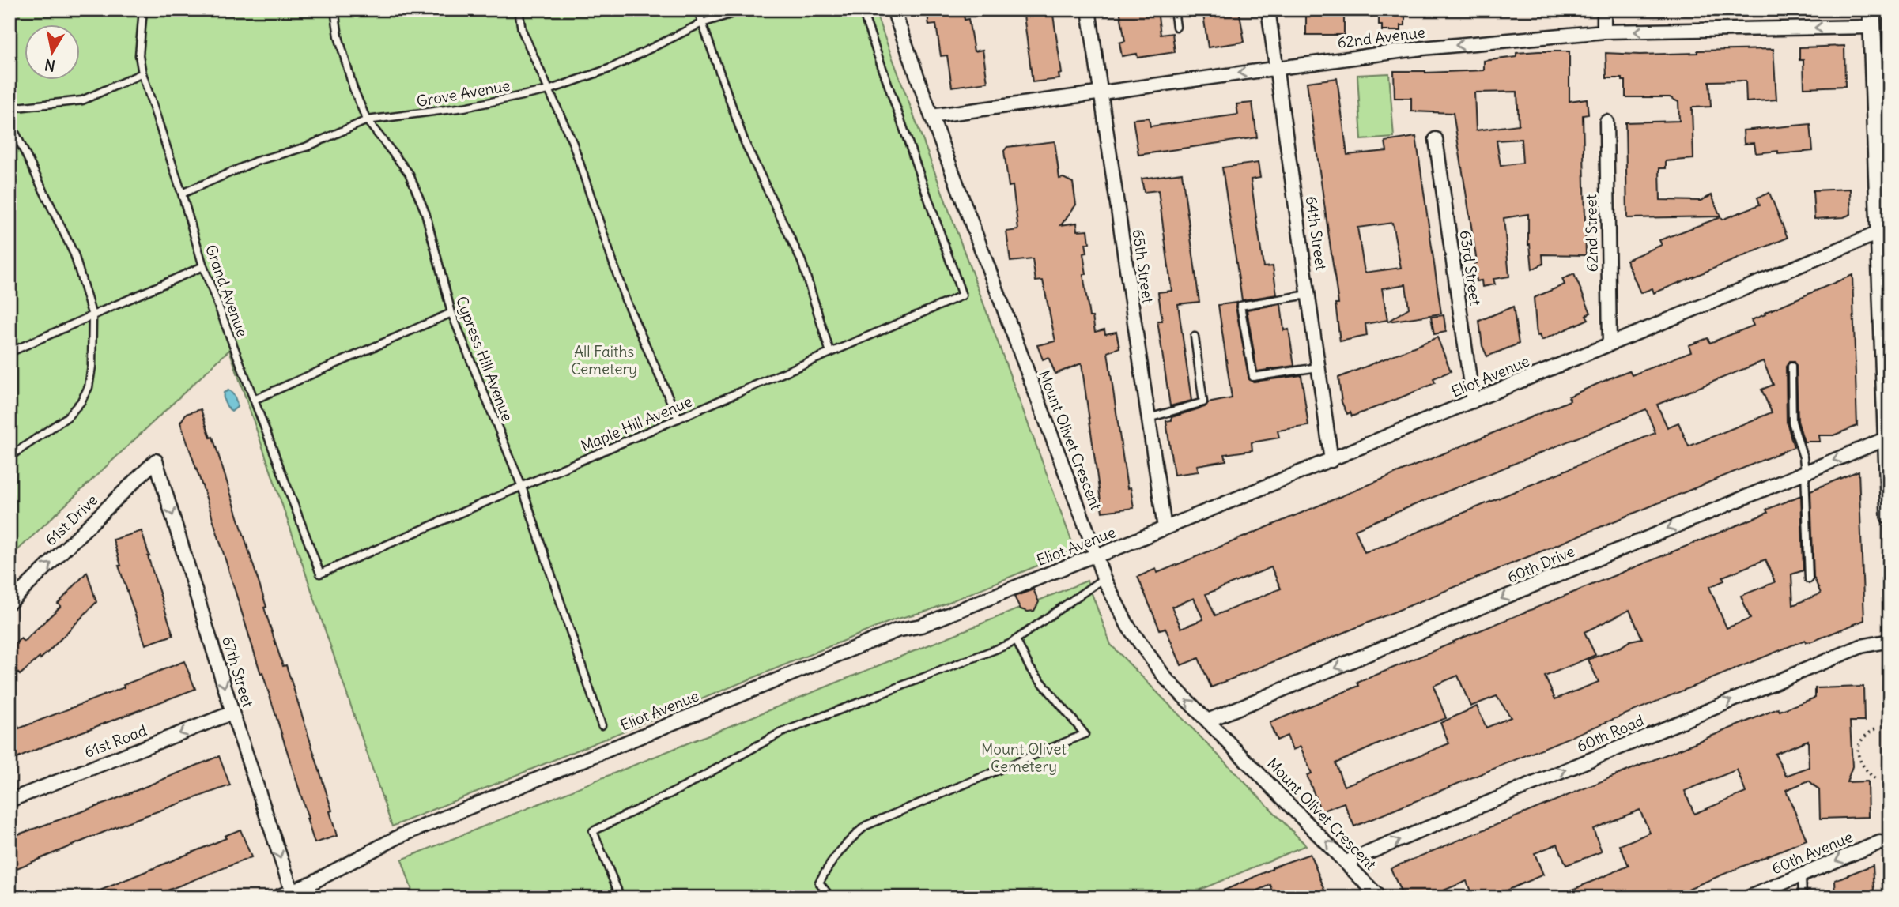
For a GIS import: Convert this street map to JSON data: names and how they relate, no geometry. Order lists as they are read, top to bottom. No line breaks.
{"streets":{"street":["62nd Avenue","64th Street","62nd Street","65th Street","63rd Street","Eliot Avenue","Mount Olivet Crescent","61st Drive","60th Drive","67th Street","60th Road","61st Road","60th Avenue"],"lane":["Grove Avenue","Grand Avenue","Cypress Hill Avenue","Maple Hill Avenue"]},"crossings":[["62nd Avenue","64th Street"],["62nd Avenue","65th Street"],["62nd Avenue","Mount Olivet Crescent"],["Grove Avenue","Grand Avenue"],["Grove Avenue","Cypress Hill Avenue"],["64th Street","Eliot Avenue"],["62nd Street","Eliot Avenue"],["65th Street","Eliot Avenue"],["63rd Street","Eliot Avenue"],["Grand Avenue","Maple Hill Avenue"],["Cypress Hill Avenue","Maple Hill Avenue"],["Eliot Avenue","Mount Olivet Crescent"],["Eliot Avenue","67th Street"],["Mount Olivet Crescent","60th Drive"],["Mount Olivet Crescent","60th Road"],["61st Drive","67th Street"],["67th Street","61st Road"]],"one_way":["62nd Avenue","Mount Olivet Crescent","61st Drive","60th Drive","67th Street","60th Road","61st Road","60th Avenue"],"parks":["All Faiths Cemetery","Mount Olivet Cemetery"],"north":"bottom"}
